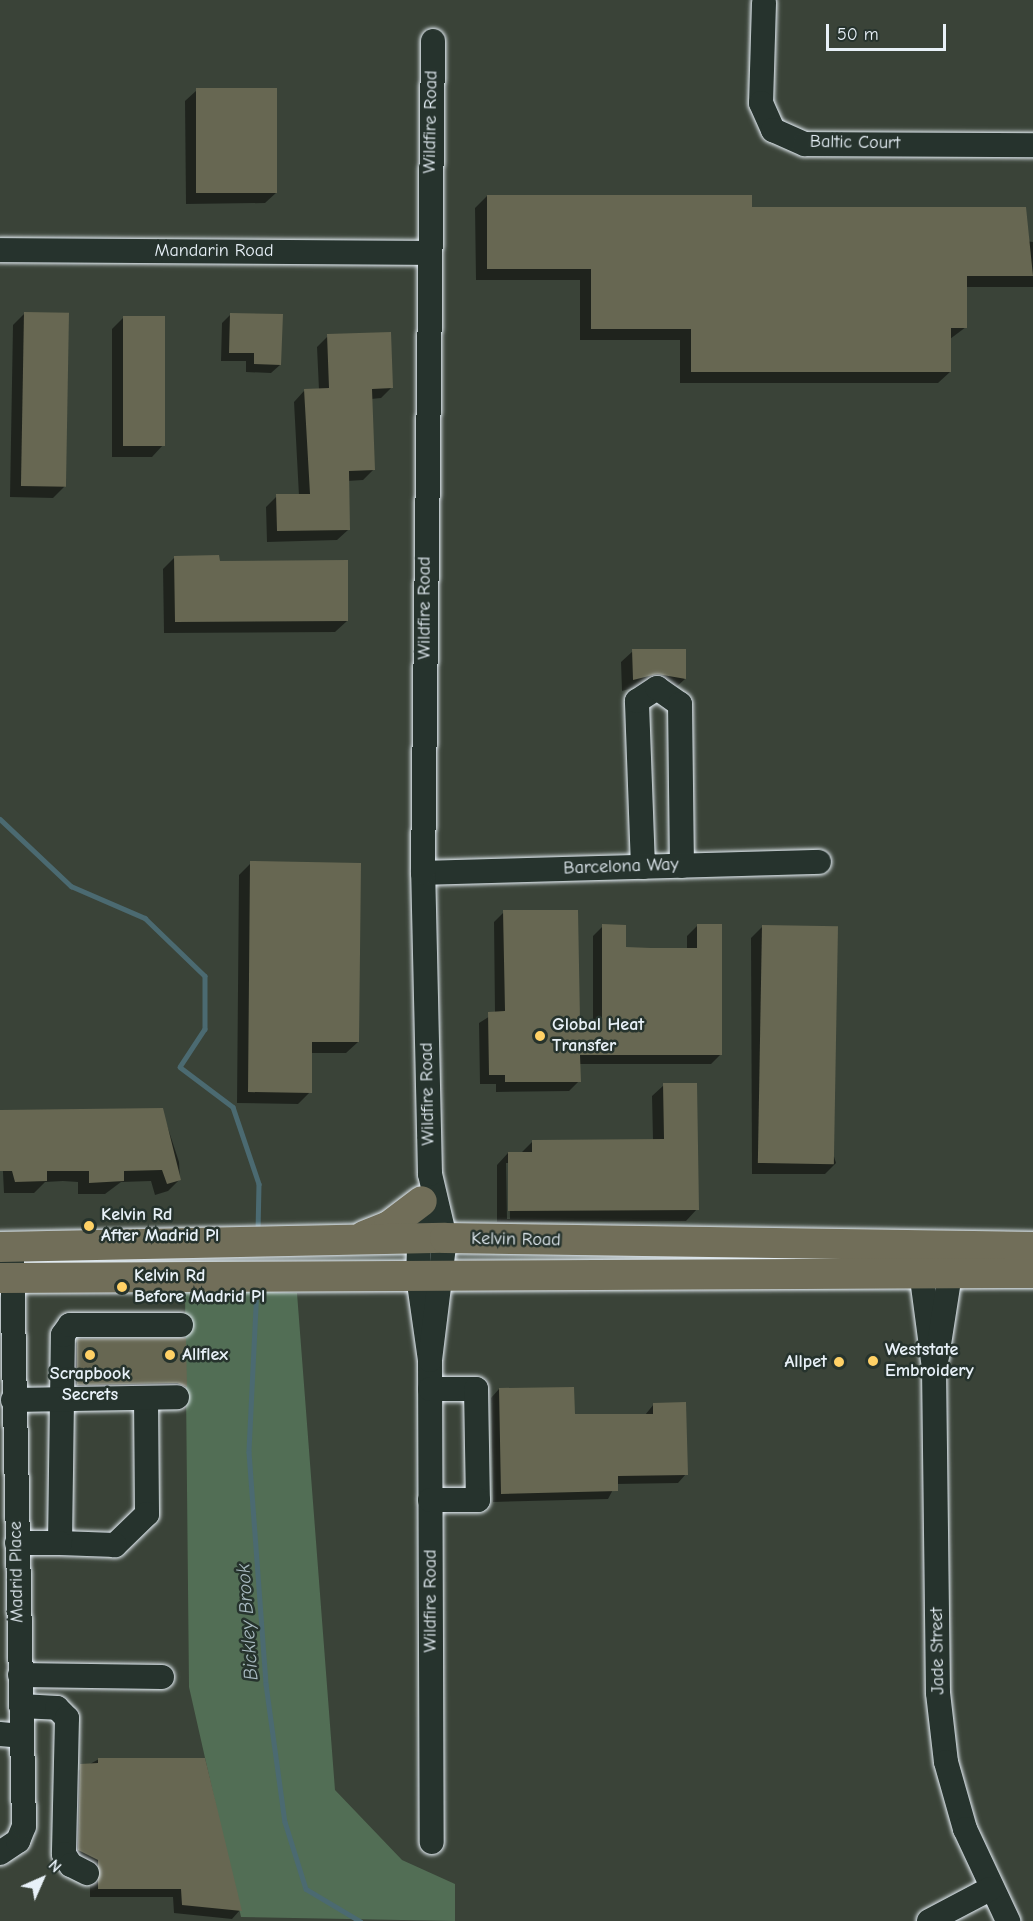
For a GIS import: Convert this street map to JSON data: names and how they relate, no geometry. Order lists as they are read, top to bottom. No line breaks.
{"streets":{"main road":["Kelvin Road"],"street":["Wildfire Road","Baltic Court","Mandarin Road","Barcelona Way","Madrid Place","Jade Street"]},"crossings":[["Wildfire Road","Mandarin Road"],["Wildfire Road","Barcelona Way"],["Wildfire Road","Kelvin Road"],["Kelvin Road","Madrid Place"],["Kelvin Road","Jade Street"]],"water":["Bickley Brook"],"places":["Global Heat Transfer","Kelvin Rd After Madrid Pl","Kelvin Rd Before Madrid Pl","Scrapbook Secrets","Allflex","Weststate Embroidery","Allpet"],"scale_bar":"50 m","north":"top right"}
